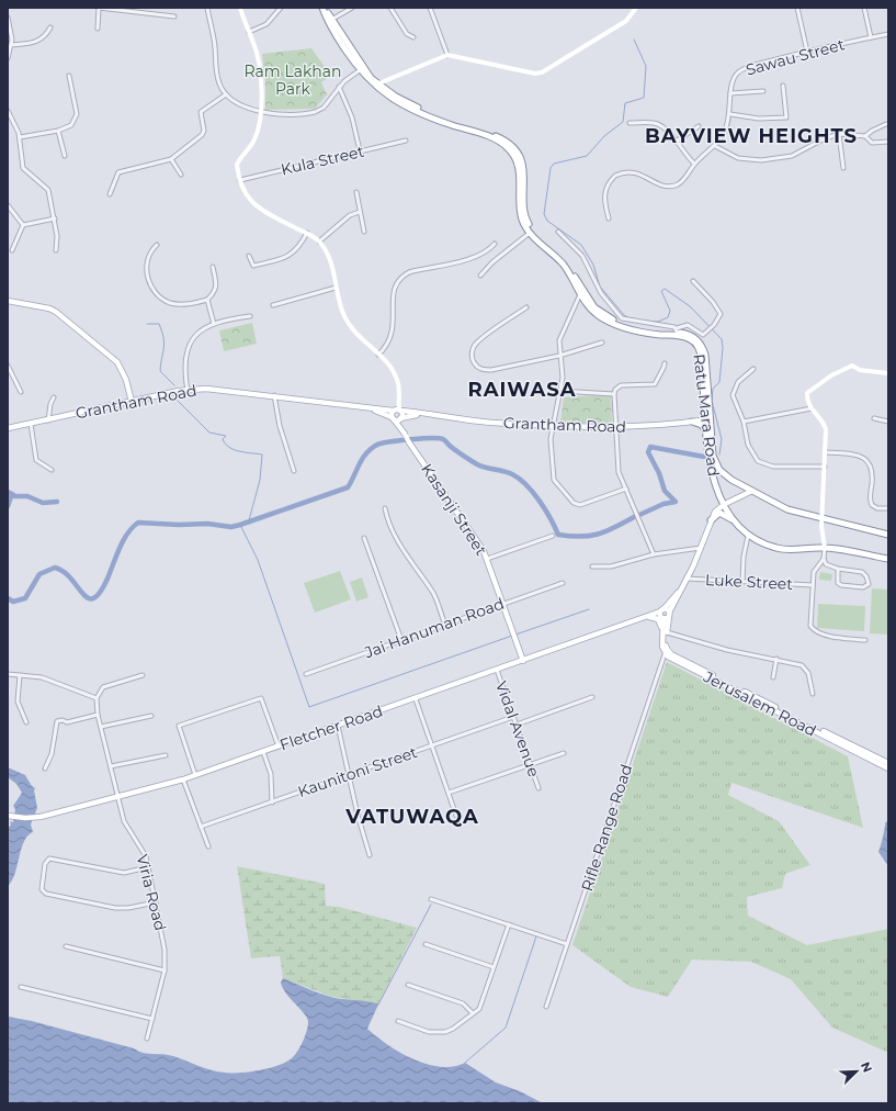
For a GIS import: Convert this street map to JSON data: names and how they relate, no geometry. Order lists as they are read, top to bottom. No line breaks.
{"streets":{"highway":["Ratu Mara Road"],"main road":["Grantham Road","Kasanji Street","Jerusalem Road","Fletcher Road"],"street":["Sawau Street","Kula Street","Luke Street","Jai Hanuman Road","Vidal Avenue","Kaunitoni Street","Rifle Range Road","Viria Road"]},"crossings":[["Grantham Road","Ratu Mara Road"],["Grantham Road","Kasanji Street"],["Kasanji Street","Jai Hanuman Road"],["Kasanji Street","Fletcher Road"],["Jerusalem Road","Rifle Range Road"],["Fletcher Road","Vidal Avenue"],["Fletcher Road","Viria Road"],["Vidal Avenue","Kaunitoni Street"]],"districts":["BAYVIEW HEIGHTS","RAIWASA","VATUWAQA"],"parks":["Ram Lakhan Park"],"north":"top right"}
